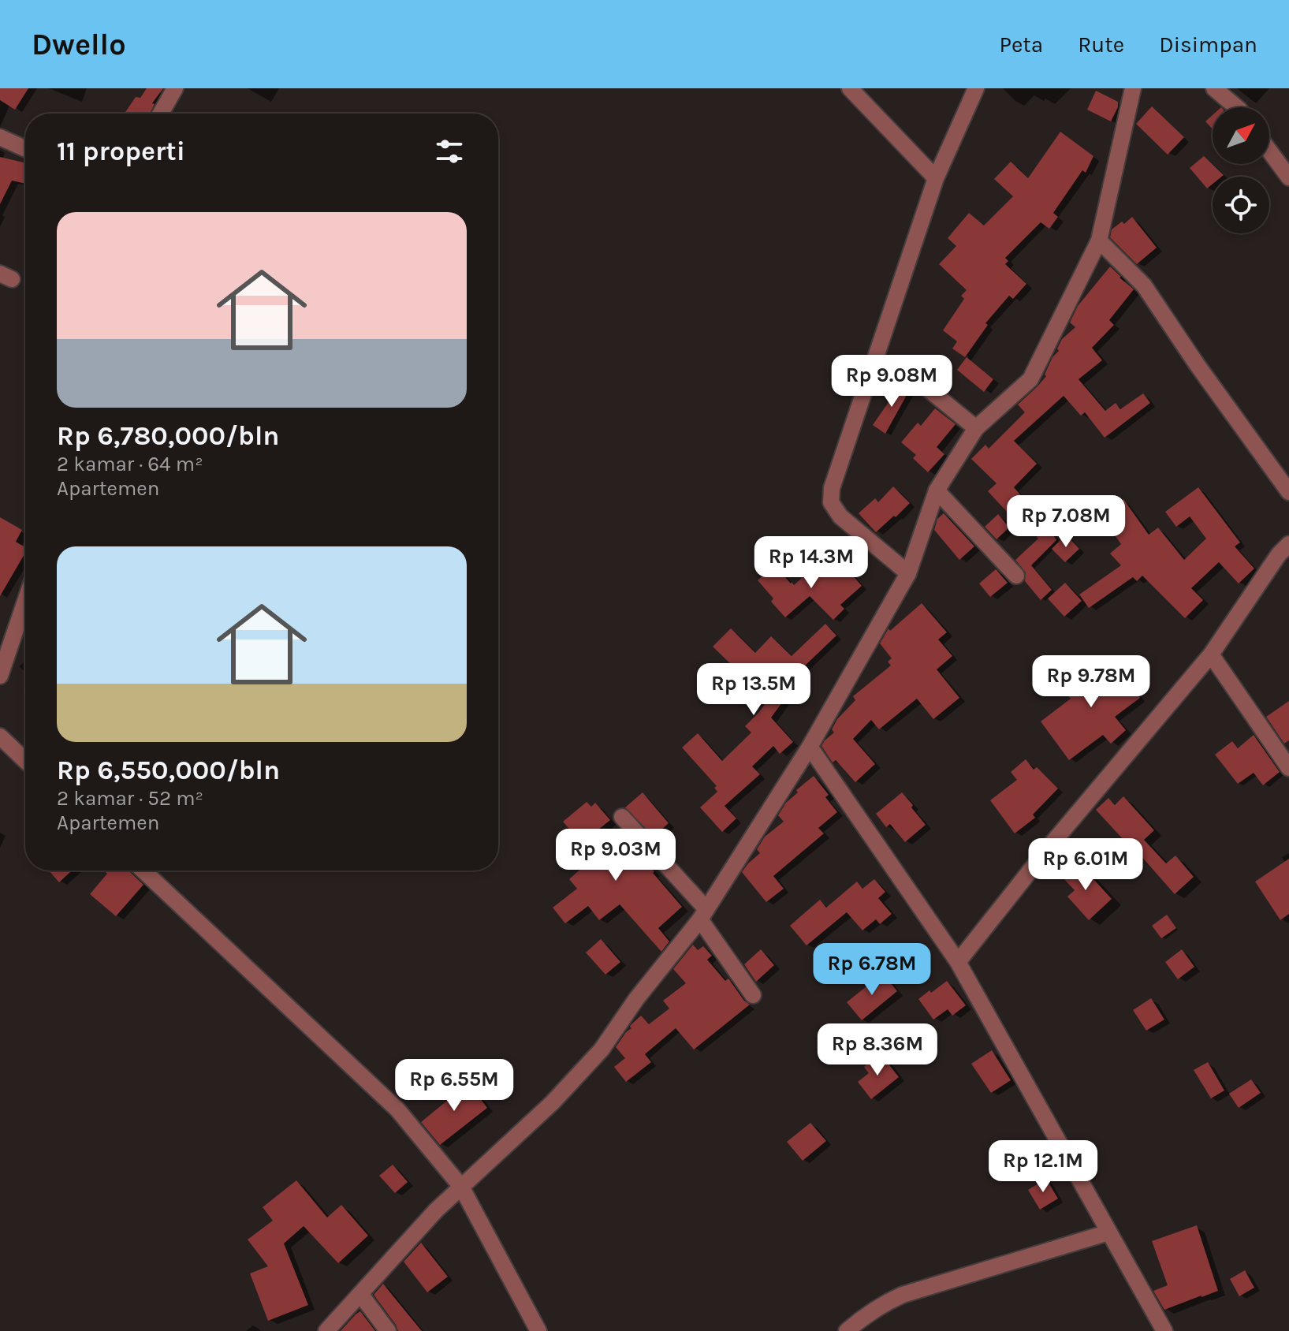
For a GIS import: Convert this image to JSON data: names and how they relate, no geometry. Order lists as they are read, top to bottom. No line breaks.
{"north":"top right","page":{"header":"Dwello","nav":["Peta","Rute","Disimpan"],"heading":"11 properti","list":[{"name":"Rp 6,780,000/bln","note":"2 kamar · 64 m² · Apartemen"},{"name":"Rp 6,550,000/bln","note":"2 kamar · 52 m² · Apartemen"}],"price":["Rp 9.08M","Rp 7.08M","Rp 14.3M","Rp 9.78M","Rp 13.5M","Rp 9.03M","Rp 6.01M","Rp 6.78M","Rp 8.36M","Rp 6.55M","Rp 12.1M"]}}
